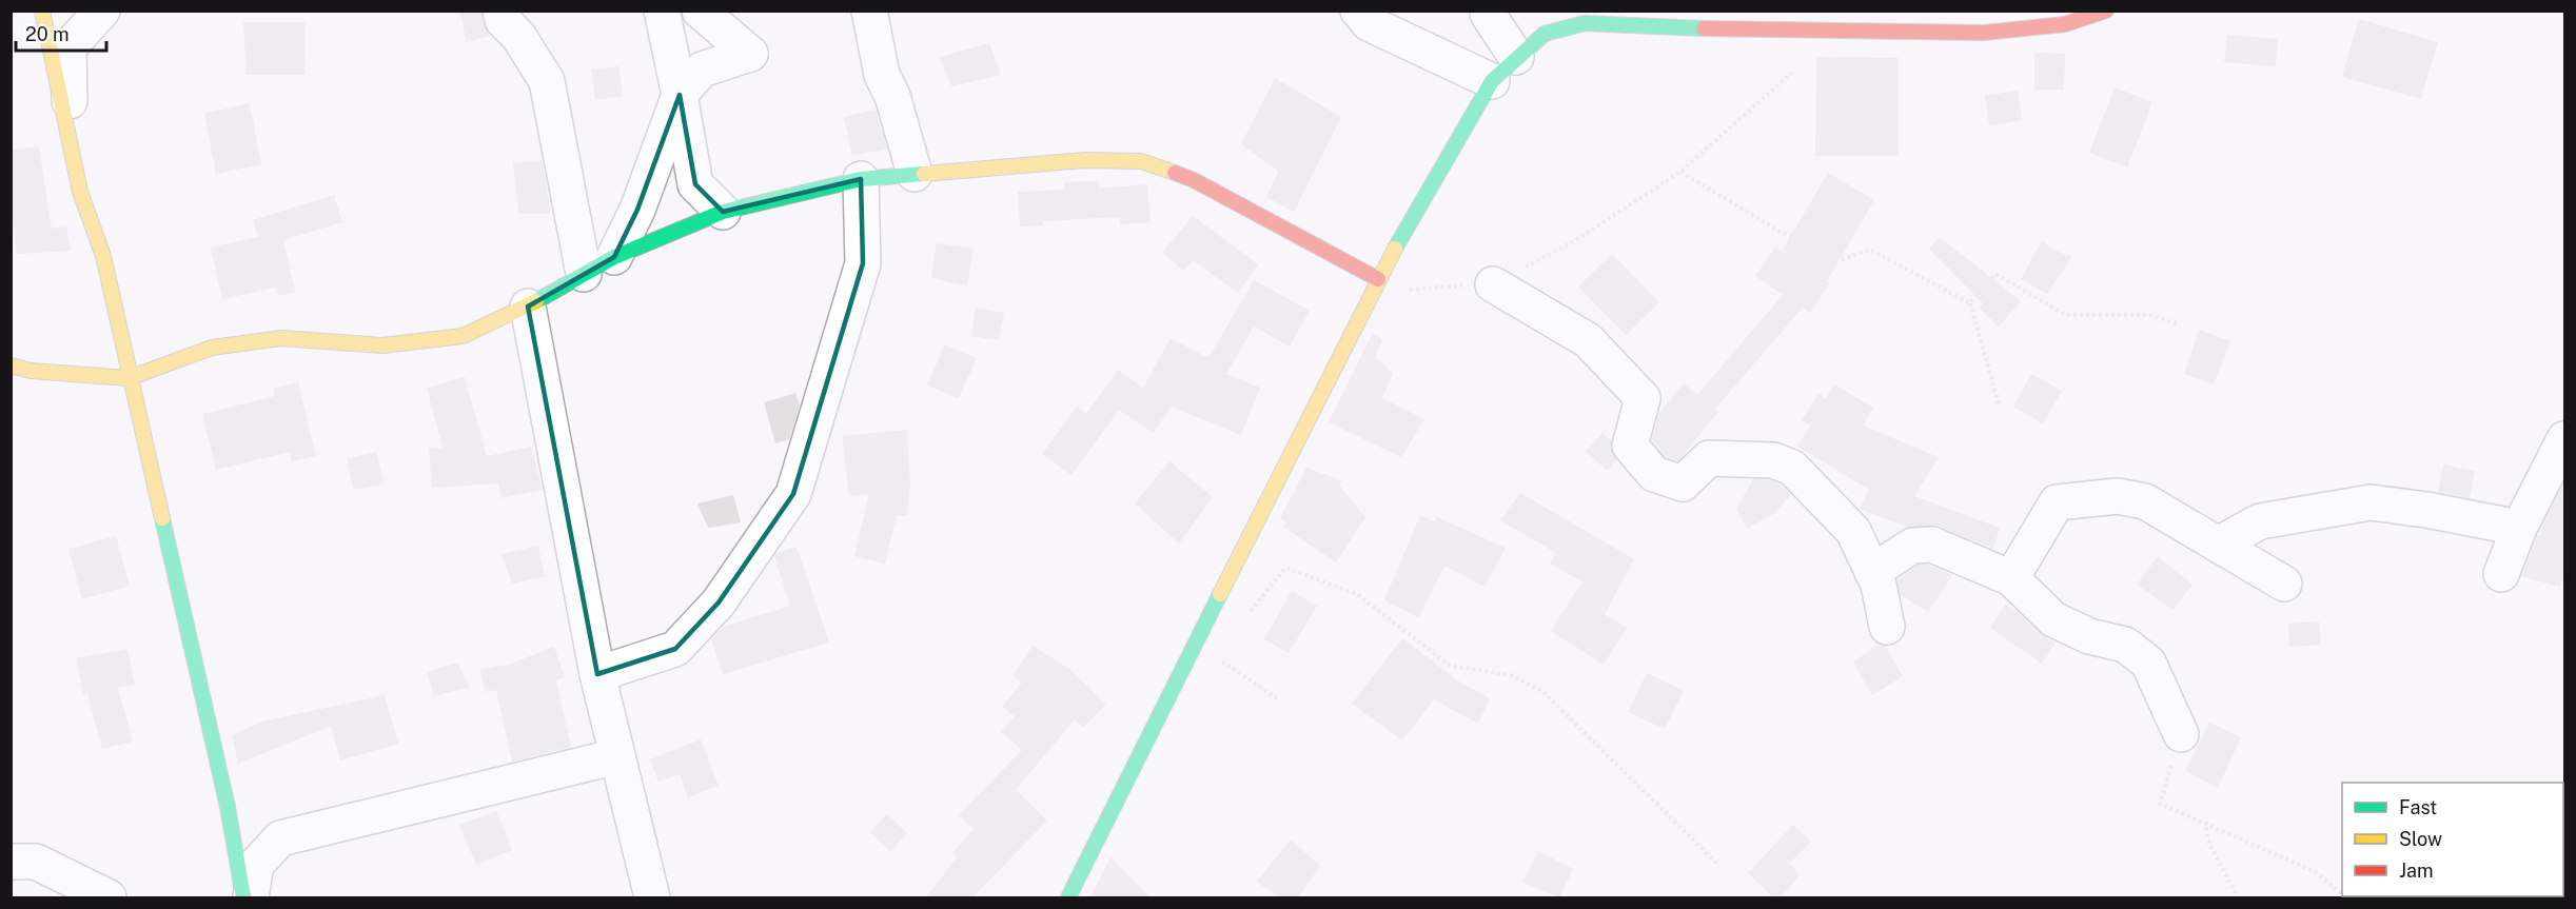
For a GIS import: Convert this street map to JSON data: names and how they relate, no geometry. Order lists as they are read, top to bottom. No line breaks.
{"legend":["Fast","Slow","Jam"],"scale_bar":"20 m"}
